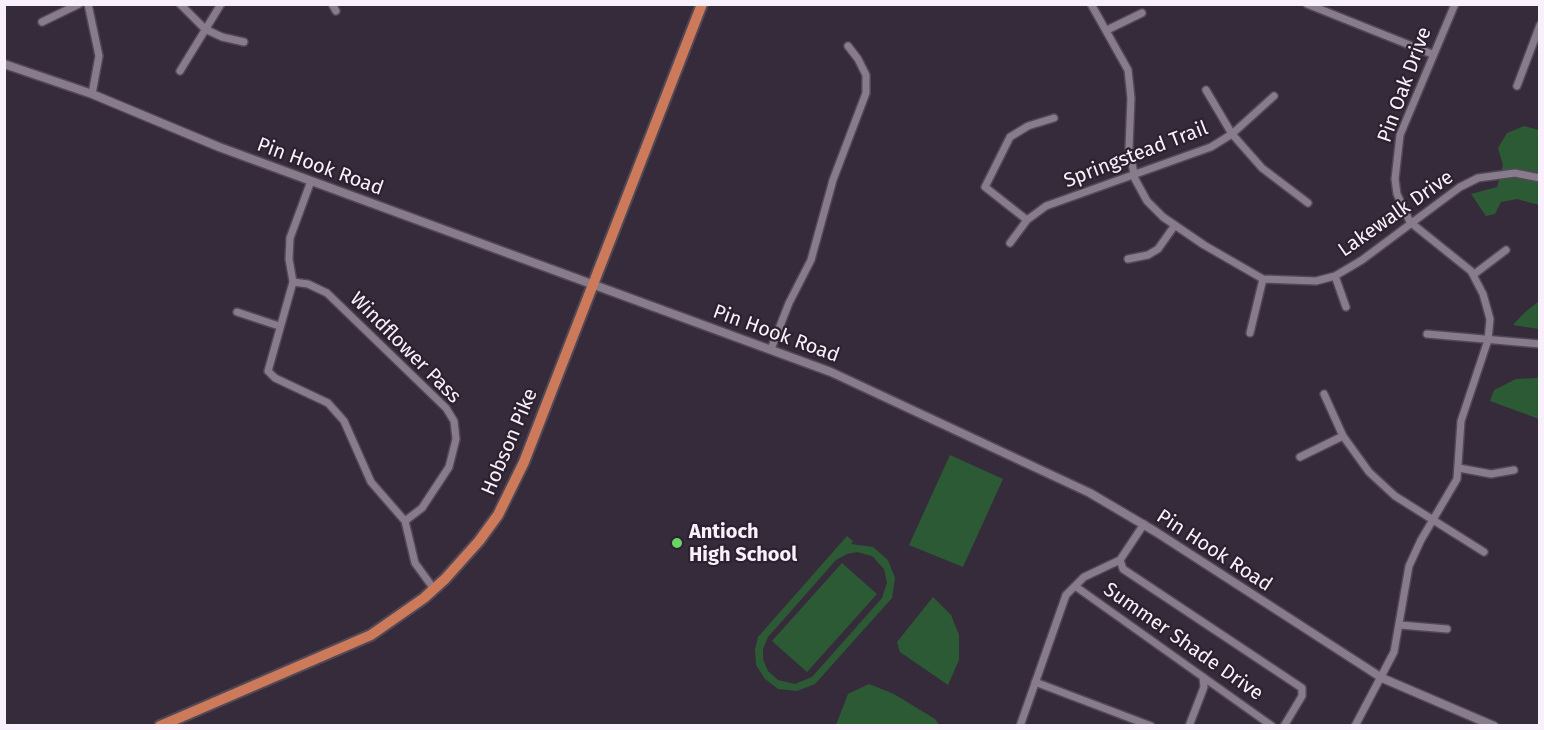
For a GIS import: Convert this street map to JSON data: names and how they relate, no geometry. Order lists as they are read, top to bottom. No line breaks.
{"streets":{"main road":["Hobson Pike"],"street":["Pin Oak Drive","Springstead Trail","Pin Hook Road","Lakewalk Drive","Windflower Pass","Summer Shade Drive"]},"crossings":[["Pin Oak Drive","Pin Hook Road"],["Pin Oak Drive","Lakewalk Drive"],["Springstead Trail","Lakewalk Drive"],["Pin Hook Road","Hobson Pike"]],"places":["Antioch High School"]}
